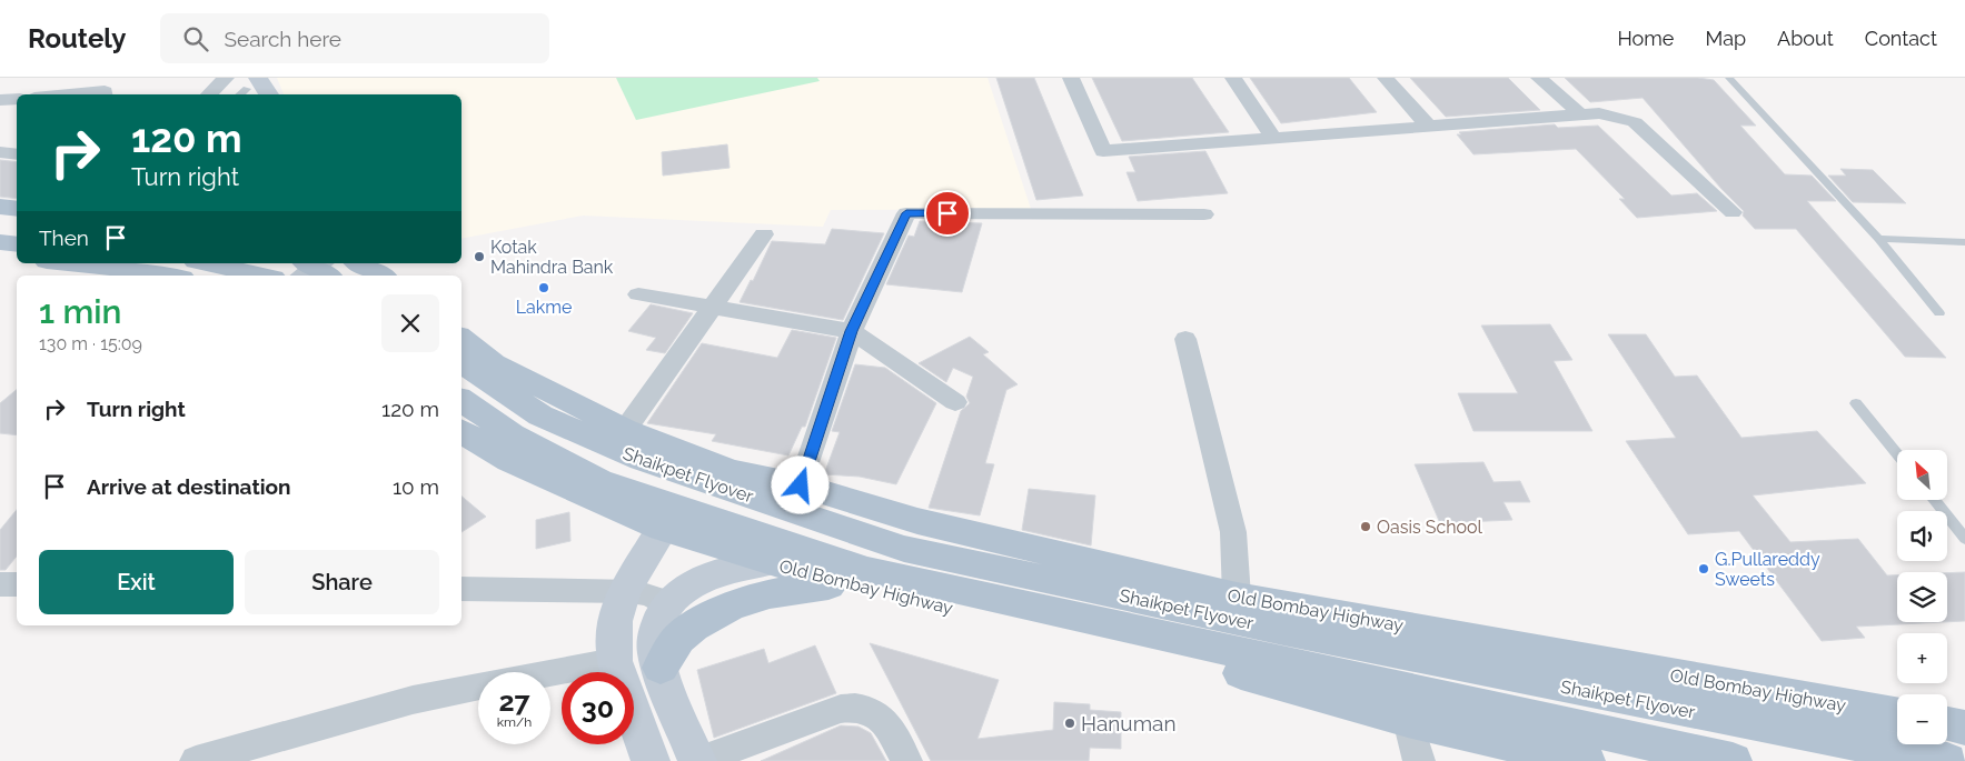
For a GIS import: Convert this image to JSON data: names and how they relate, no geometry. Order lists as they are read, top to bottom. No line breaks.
{"streets":{"main road":["Shaikpet Flyover","Old Bombay Highway"]},"places":["Kotak Mahindra Bank","Lakme","Oasis School","G.Pullareddy Sweets","Hanuman"],"north":"top left","page":{"header":"Routely","search":"Search here","nav":["Home","Map","About","Contact"],"turn":["120 m","Turn right"],"then":"Then","heading":["1 min","130 m · 15:09"],"list":[{"name":"Turn right","value":"120 m"},{"name":"Arrive at destination","value":"10 m"}],"map_buttons":["+","−"],"buttons":["Exit","Share"],"speed":"27 km/h","limit":"30"}}
